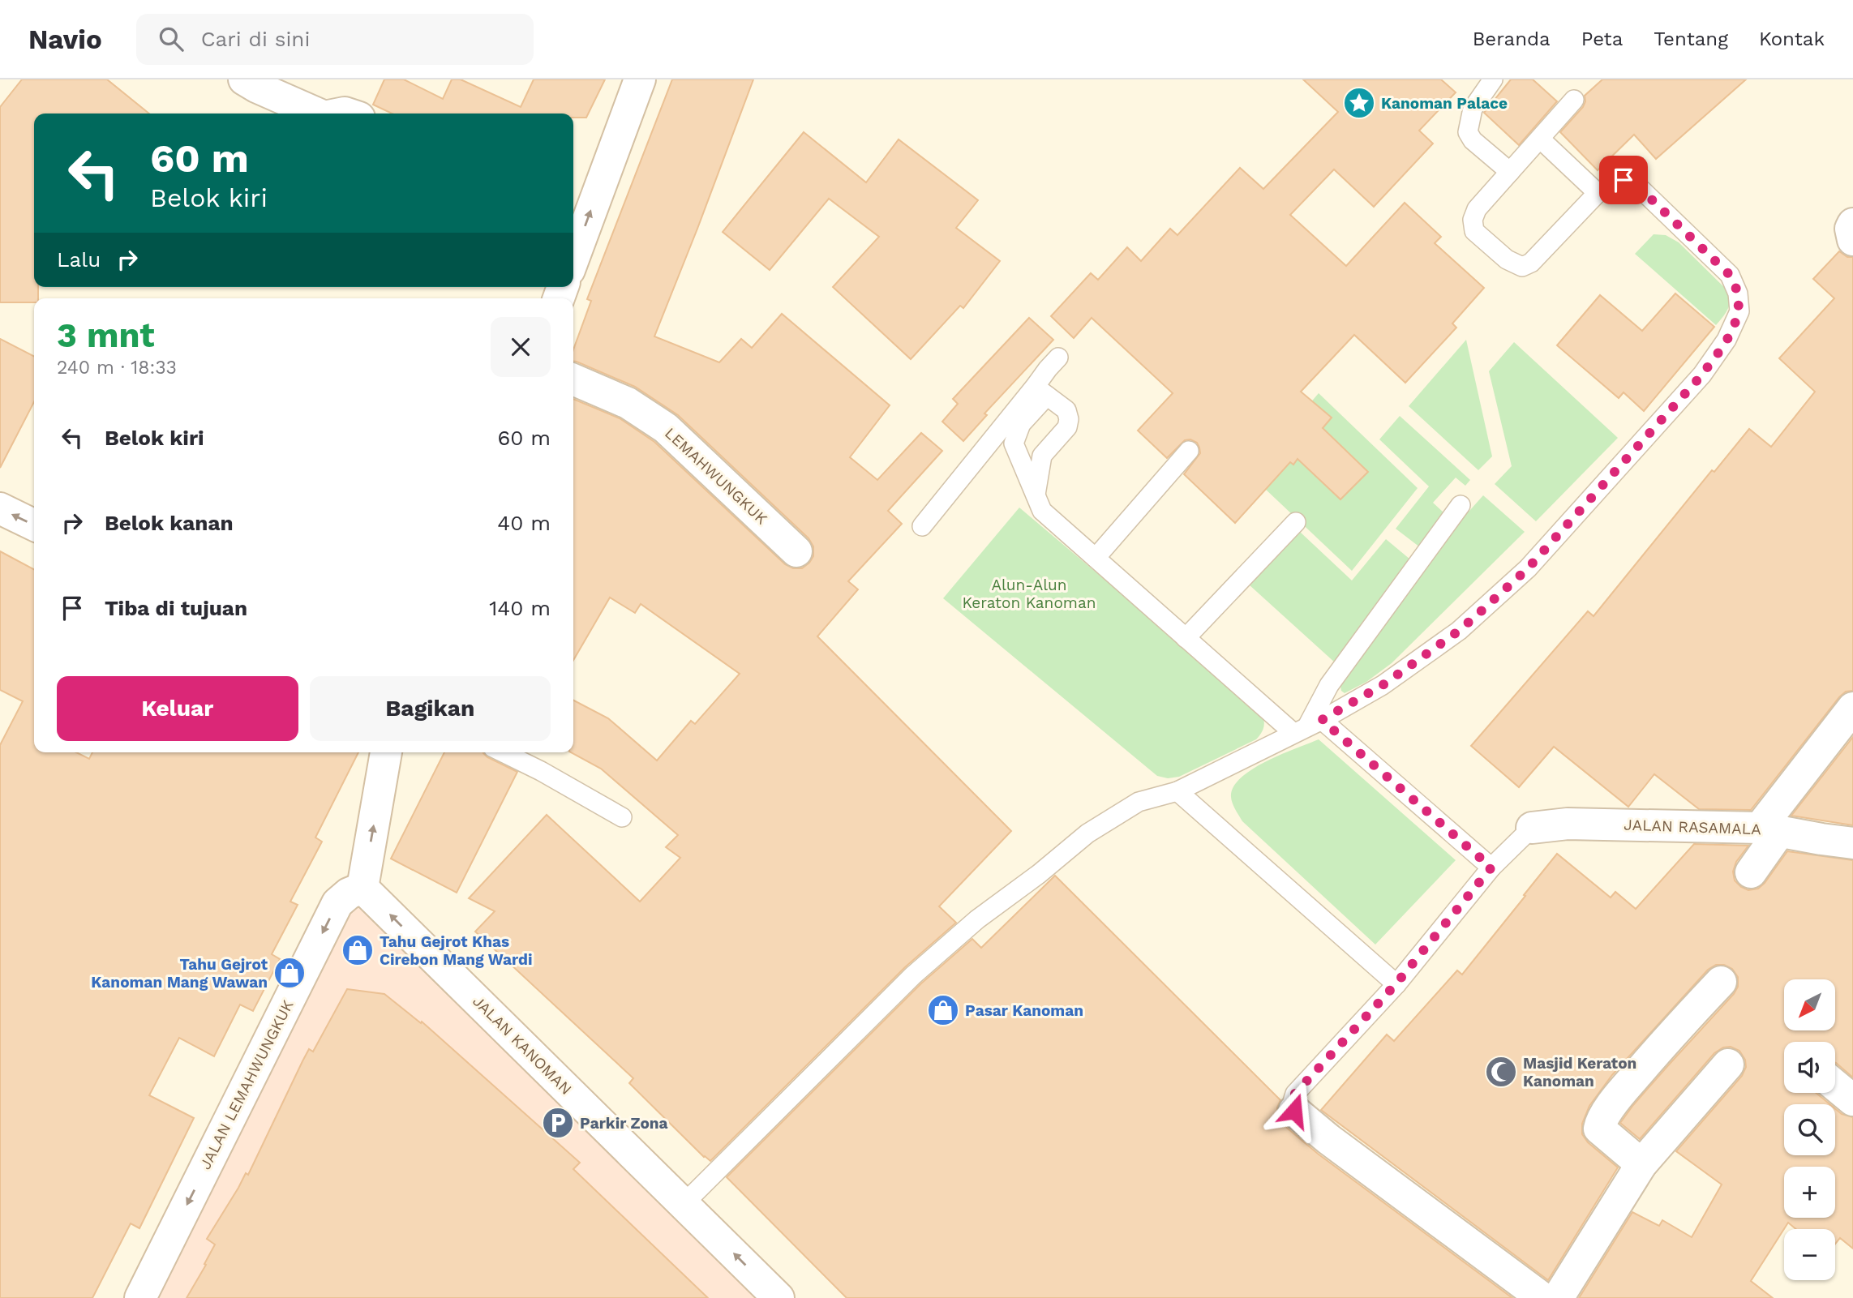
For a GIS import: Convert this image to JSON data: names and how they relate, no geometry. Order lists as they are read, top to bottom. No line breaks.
{"streets":{"street":["LEMAHWUNGKUK","JALAN RASAMALA","JALAN KANOMAN","JALAN LEMAHWUNGKUK"]},"crossings":[["JALAN KANOMAN","JALAN LEMAHWUNGKUK"]],"one_way":["JALAN KANOMAN","JALAN LEMAHWUNGKUK"],"parks":["Alun-Alun Keraton Kanoman"],"places":{"place":["Kanoman Palace"],"shop":["Tahu Gejrot Khas Cirebon Mang Wardi","Tahu Gejrot Kanoman Mang Wawan","Pasar Kanoman"],"mosque":["Masjid Keraton Kanoman"],"parking":["Parkir Zona"]},"north":"bottom left","page":{"header":"Navio","search":"Cari di sini","nav":["Beranda","Peta","Tentang","Kontak"],"turn":["60 m","Belok kiri"],"then":"Lalu","heading":["3 mnt","240 m · 18:33"],"list":[{"name":"Belok kiri","value":"60 m"},{"name":"Belok kanan","value":"40 m"},{"name":"Tiba di tujuan","value":"140 m"}],"buttons":["Keluar","Bagikan"],"map_buttons":["+","−"]}}
